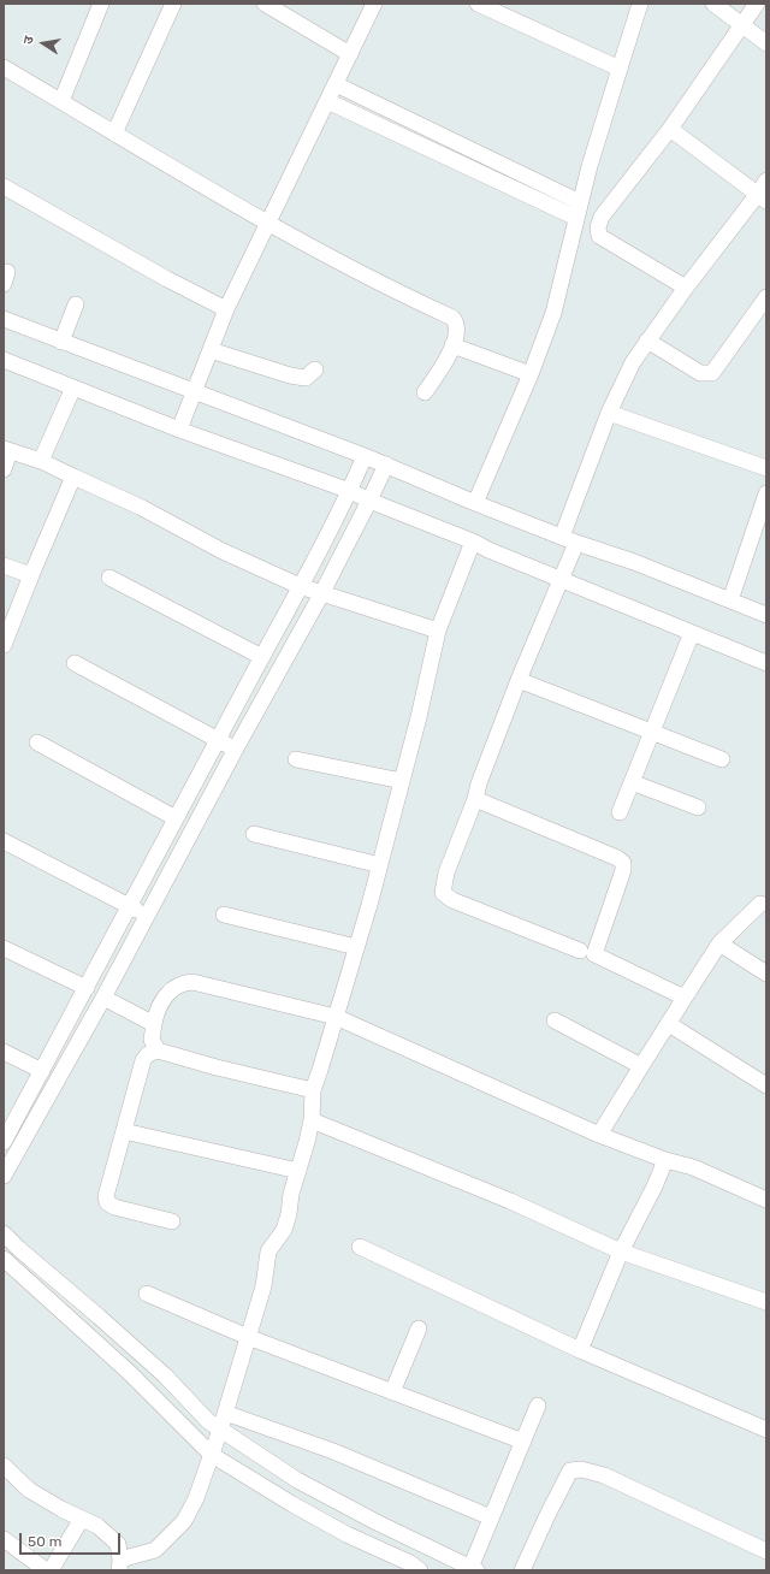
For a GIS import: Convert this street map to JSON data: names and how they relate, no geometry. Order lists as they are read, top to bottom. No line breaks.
{"scale_bar":"50 m","north":"left"}
